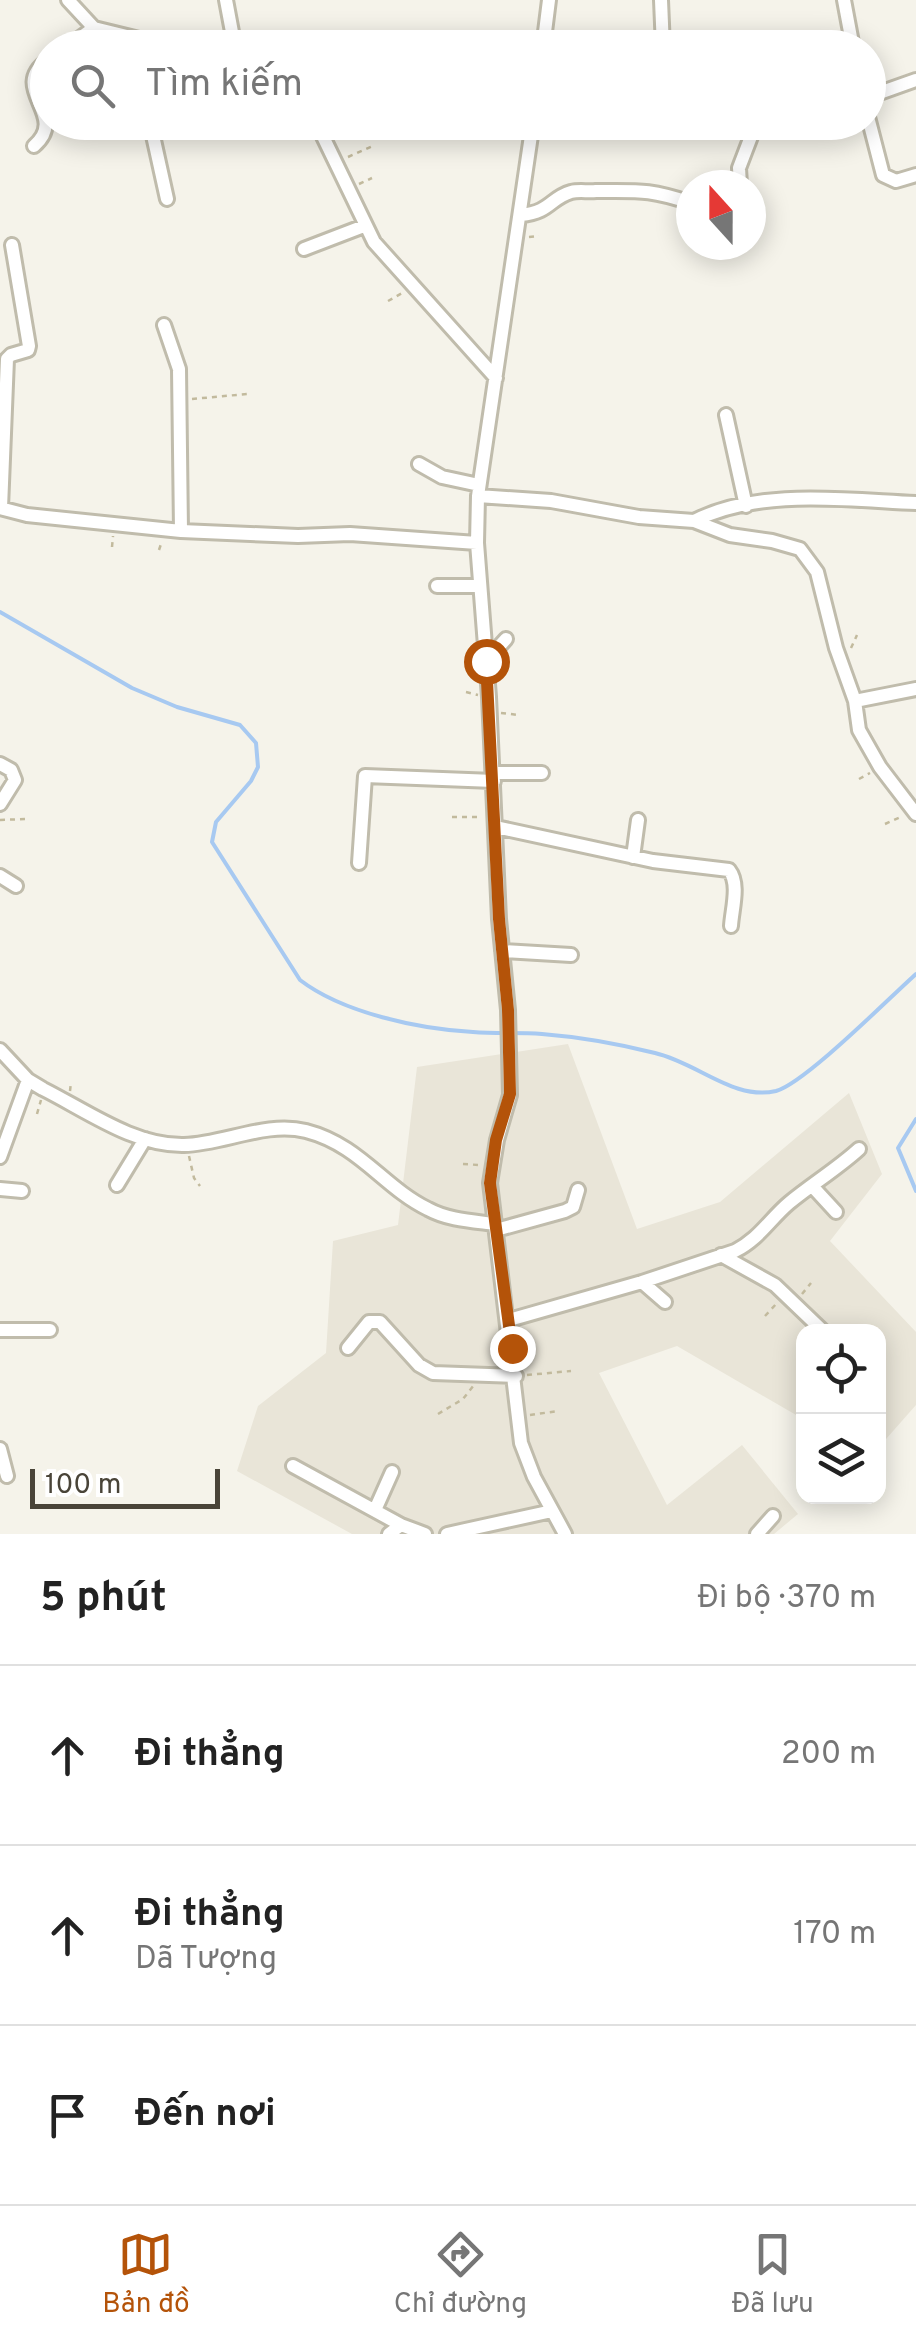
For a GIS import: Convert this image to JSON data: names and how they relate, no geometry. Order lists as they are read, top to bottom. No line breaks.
{"scale_bar":"100 m","north":"top","page":{"search":"Tìm kiếm","scale":"100 m","heading":["5 phút","Đi bộ · 370 m"],"list":[["Đi thẳng","200 m"],["Đi thẳng","Dã Tượng","170 m"],"Đến nơi"],"nav":["Bản đồ","Chỉ đường","Đã lưu"]}}
